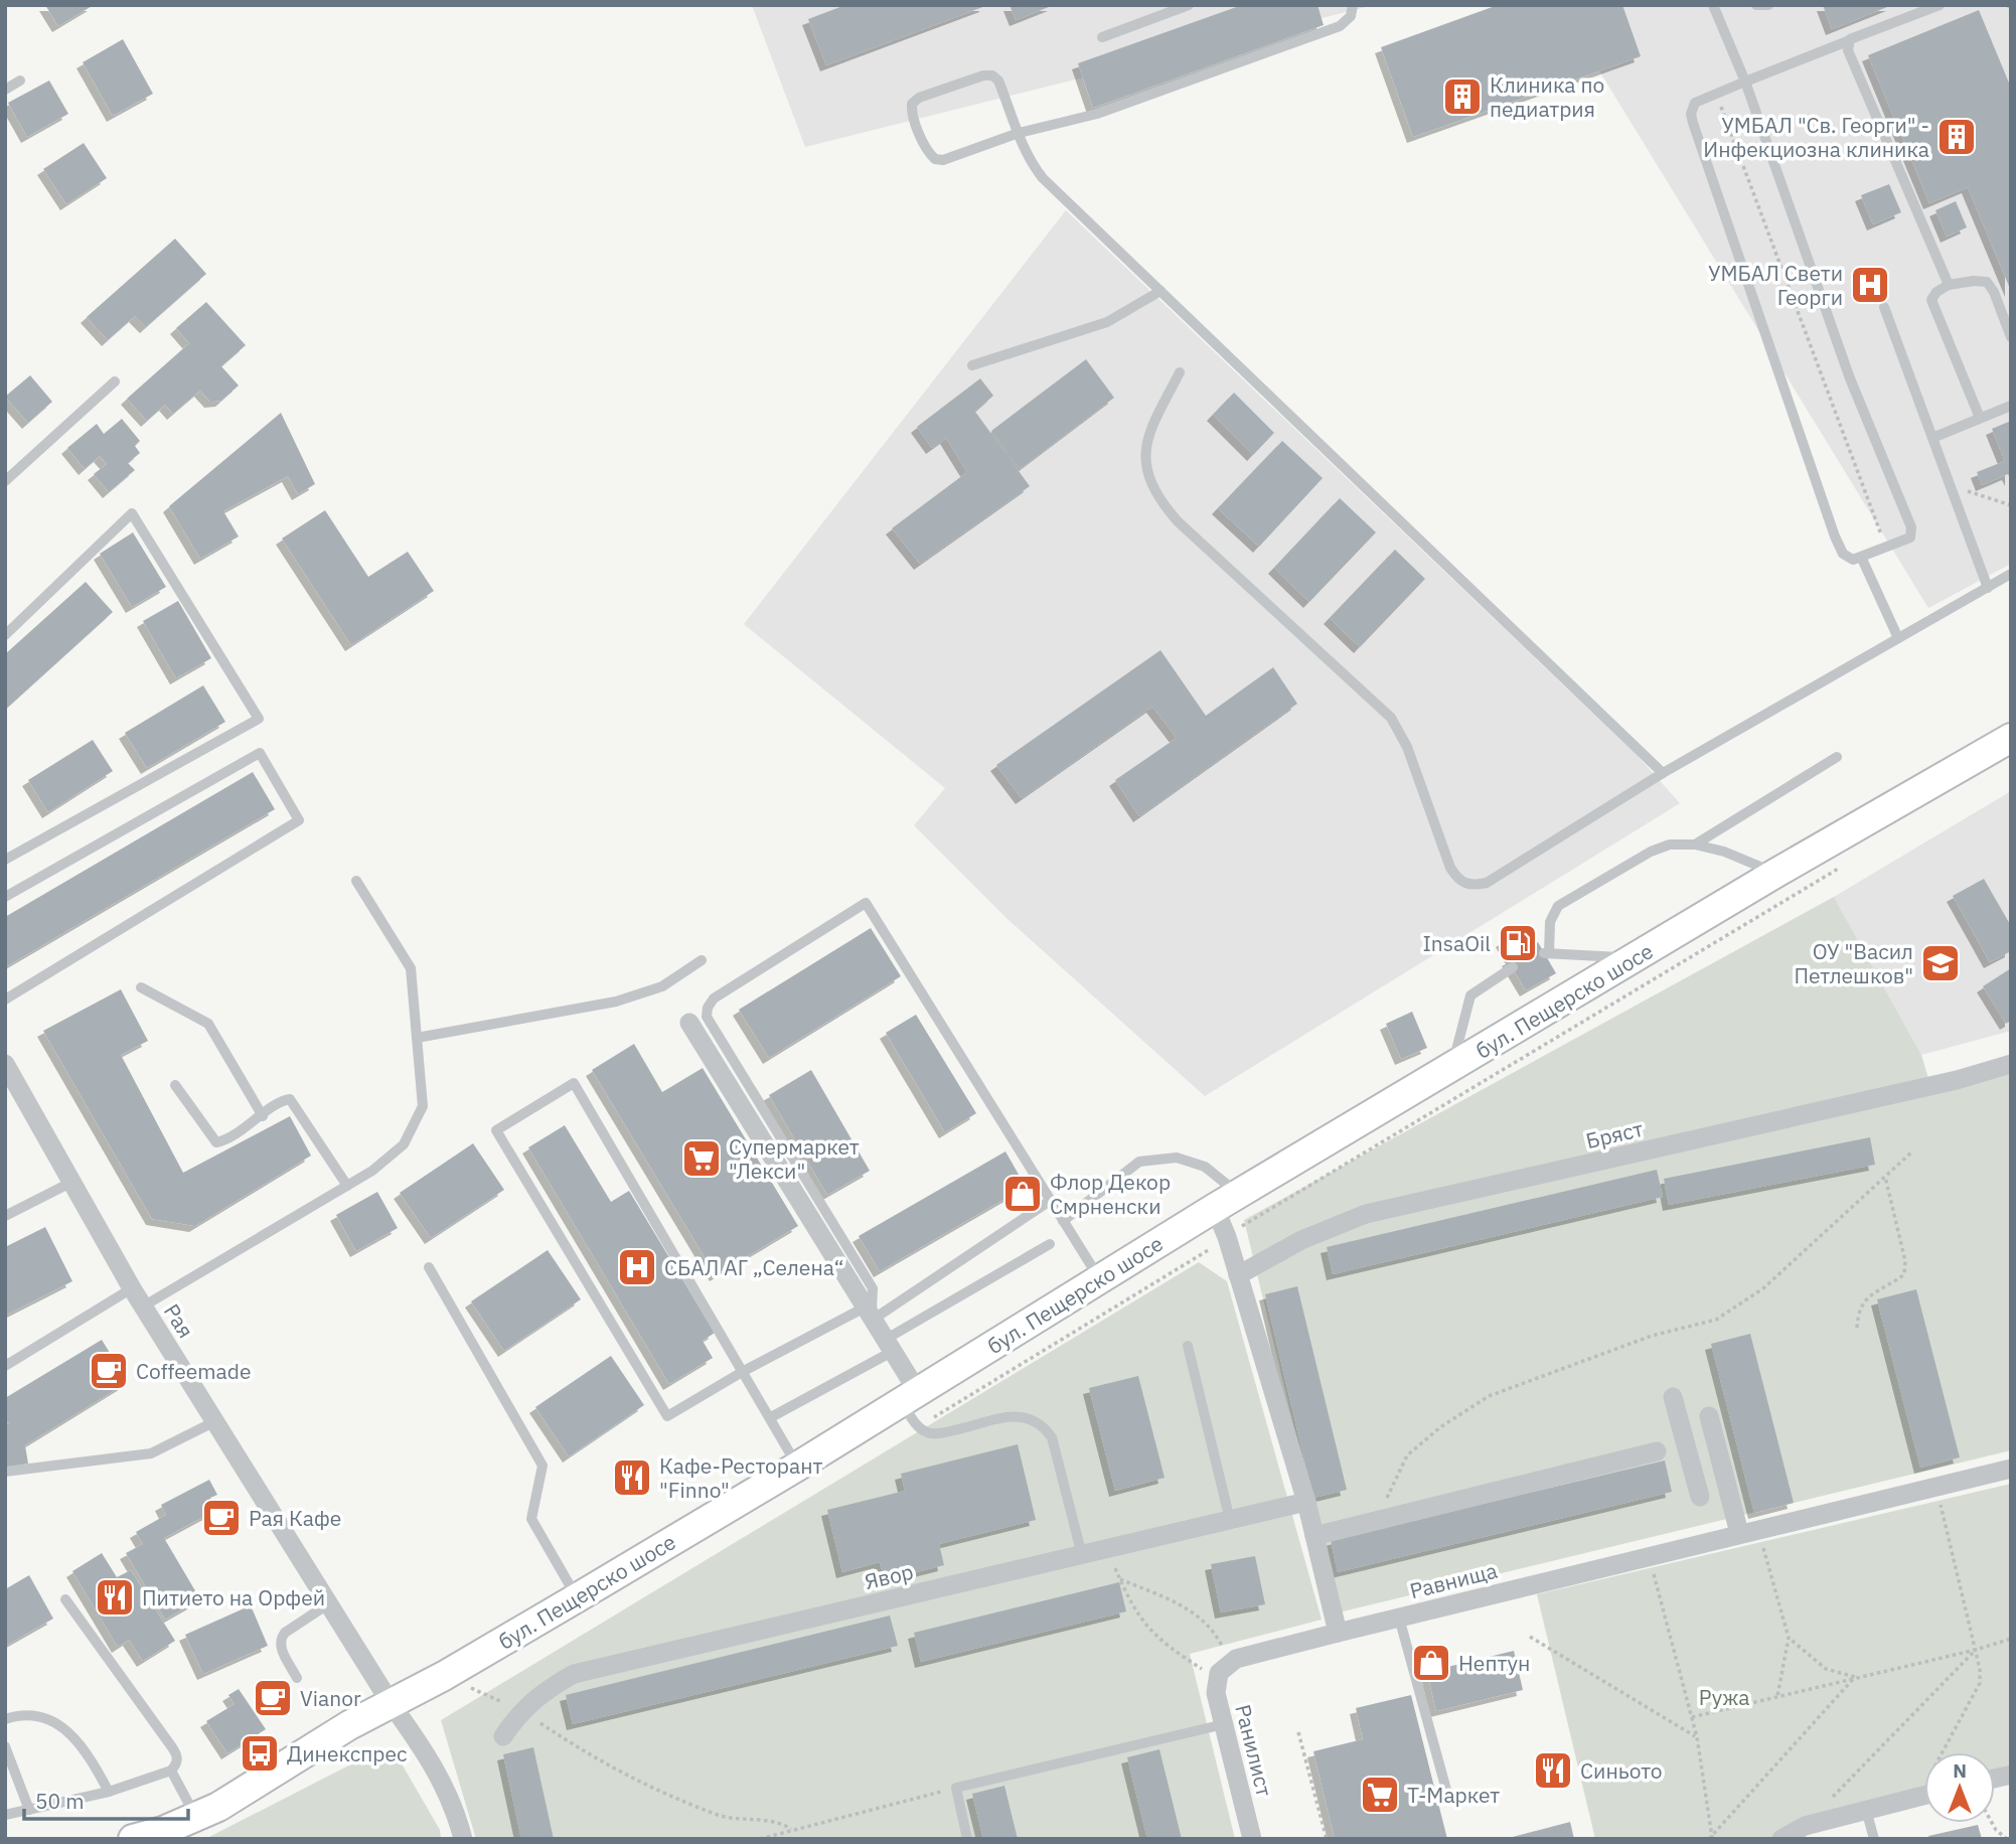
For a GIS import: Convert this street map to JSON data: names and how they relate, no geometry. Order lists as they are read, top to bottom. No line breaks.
{"streets":{"main road":["бул. Пещерско шосе"],"street":["Бряст","Рая","Явор","Равнища","Ранилист"]},"crossings":[["бул. Пещерско шосе","Рая"]],"parks":["Ружа"],"places":{"building":["Клиника по педиатрия","УМБАЛ \"Св. Георги\" - Инфекциозна клиника"],"hospital":["УМБАЛ Свети Георги","СБАЛ АГ „Селена“"],"fuel station":["InsaOil"],"school or university":["ОУ \"Васил Петлешков\""],"supermarket":["Супермаркет \"Лекси\"","Т-Маркет"],"shop":["Флор Декор Смрненски","Нептун"],"cafe":["Coffeemade","Рая Кафе","Vianor"],"restaurant":["Кафе-Ресторант \"Finno\"","Питието на Орфей","Синьото"],"bus stop":["Динекспрес"]},"scale_bar":"50 m","north":"top"}
